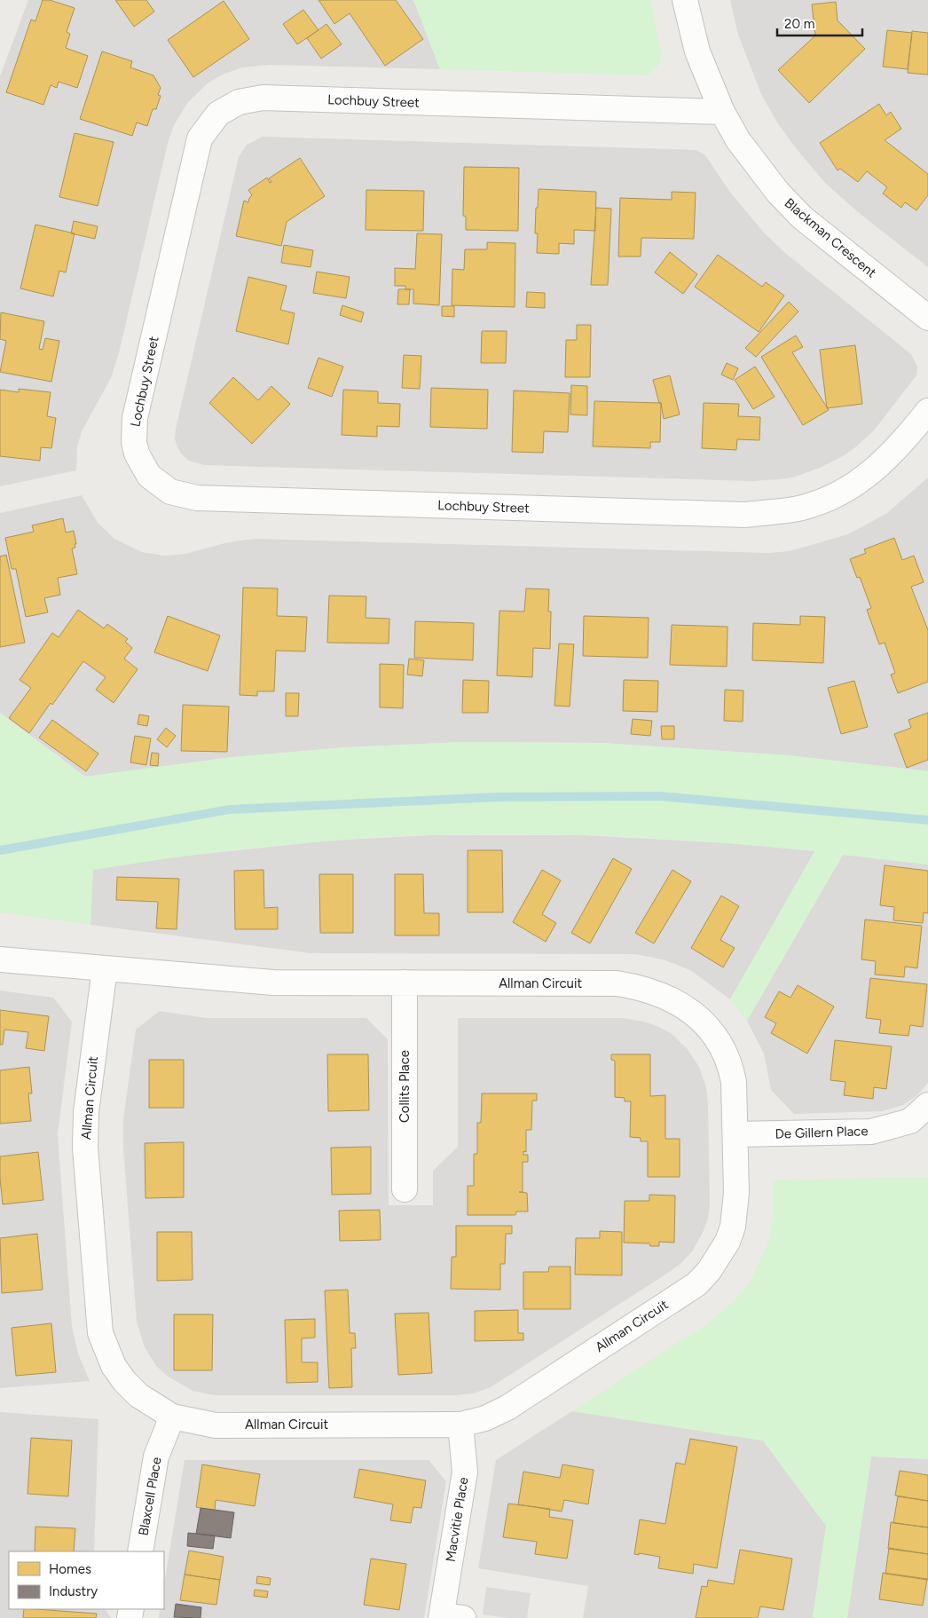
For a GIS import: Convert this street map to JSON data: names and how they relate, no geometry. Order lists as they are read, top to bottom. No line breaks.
{"streets":{"street":["Lochbuy Street","Blackman Crescent","Allman Circuit","Collits Place","De Gillern Place","Blaxcell Place","Macvitie Place"]},"crossings":[["Lochbuy Street","Blackman Crescent"],["Allman Circuit","Collits Place"],["Allman Circuit","De Gillern Place"],["Allman Circuit","Blaxcell Place"],["Allman Circuit","Macvitie Place"]],"legend":["Homes","Industry"],"scale_bar":"20 m"}
